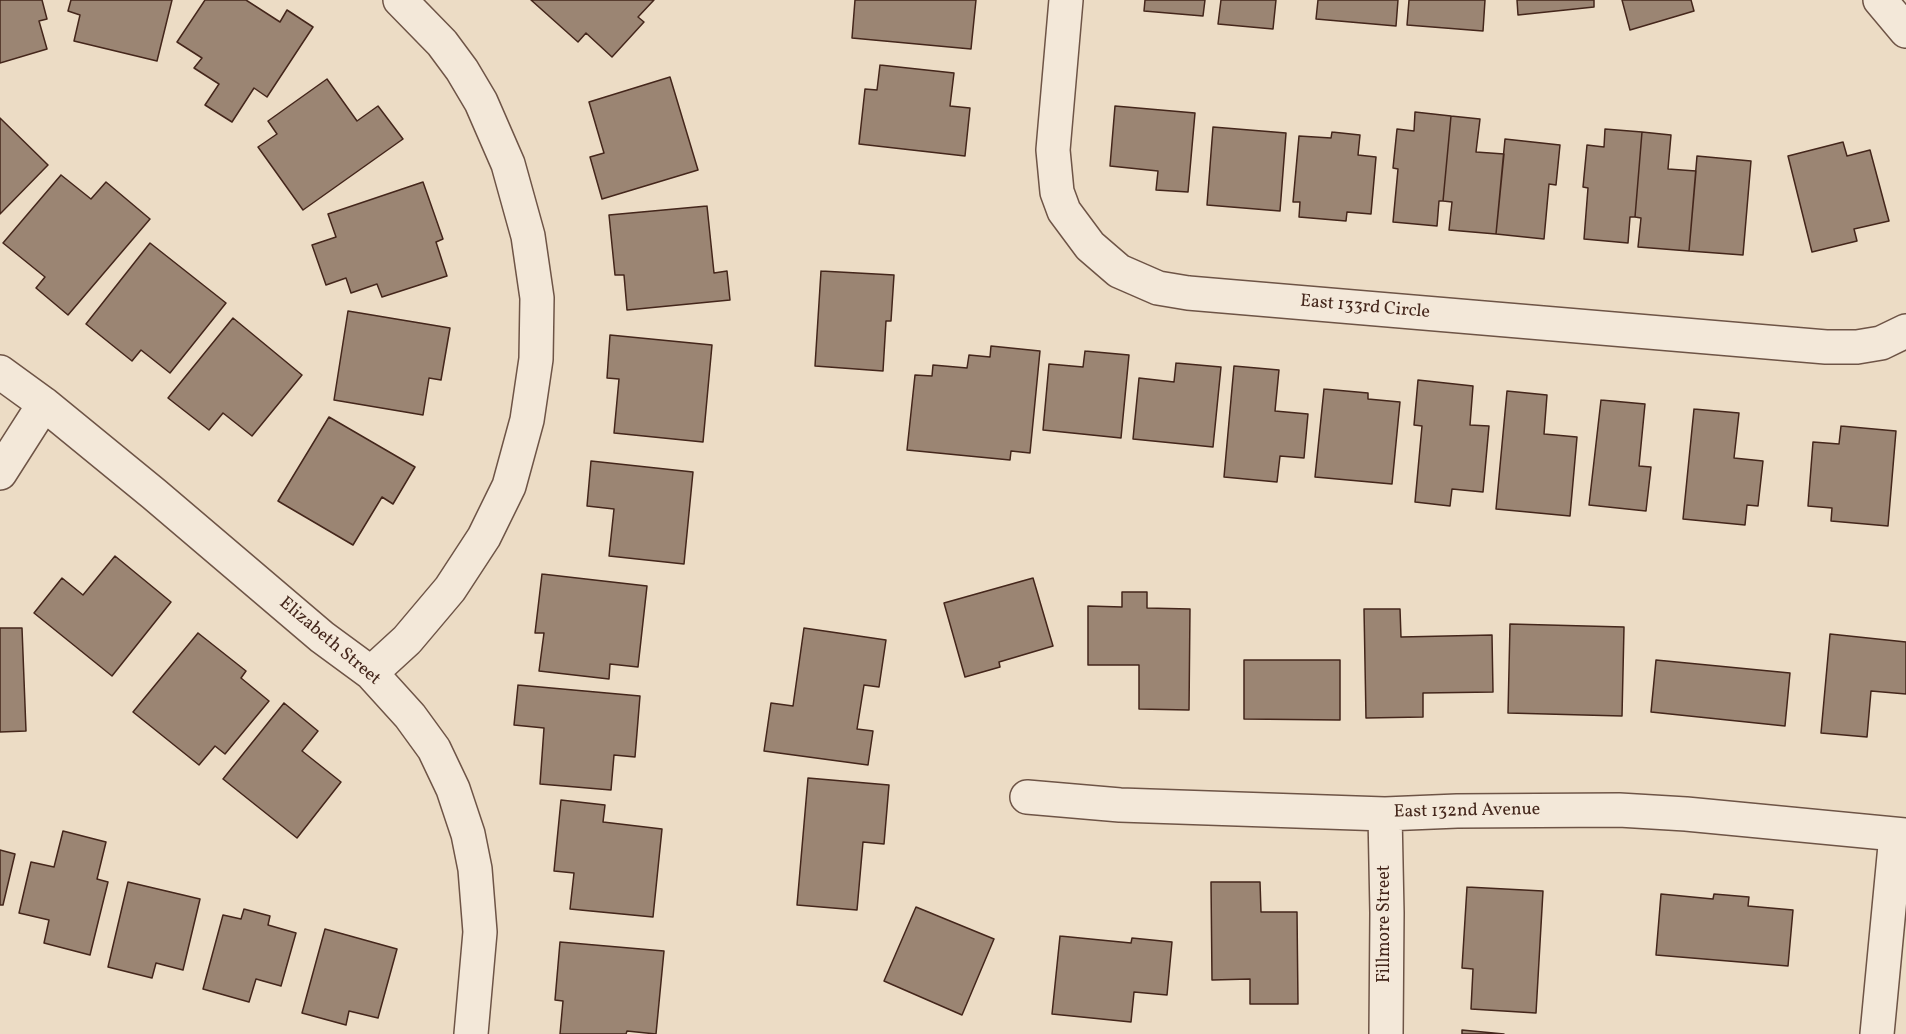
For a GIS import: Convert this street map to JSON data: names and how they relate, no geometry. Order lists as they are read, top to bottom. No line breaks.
{"streets":{"street":["East 133rd Circle","Elizabeth Street","East 132nd Avenue","Fillmore Street"]},"crossings":[["East 132nd Avenue","Fillmore Street"]]}
